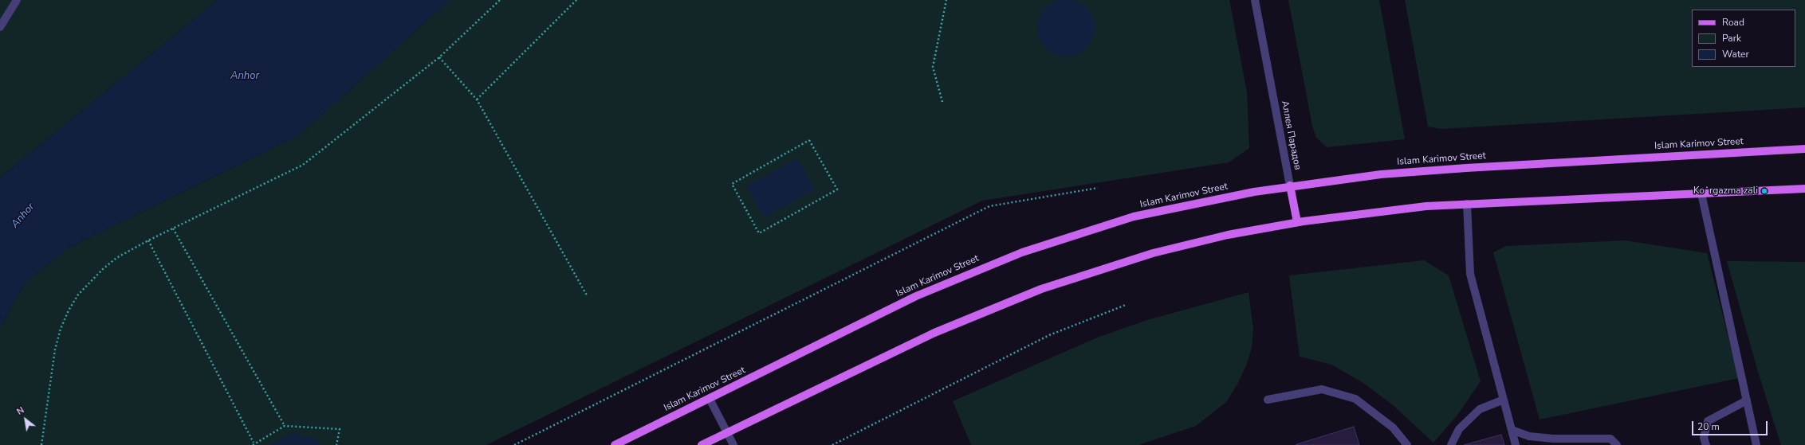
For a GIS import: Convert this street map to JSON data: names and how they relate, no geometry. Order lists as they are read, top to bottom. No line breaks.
{"streets":{"main road":["Islam Karimov Street"],"street":["Аллея Парадов"]},"crossings":[["Аллея Парадов","Islam Karimov Street"]],"water":["Anhor"],"places":["Koʻrgazma zali"],"legend":["Road","Park","Water"],"scale_bar":"20 m","north":"top left"}
